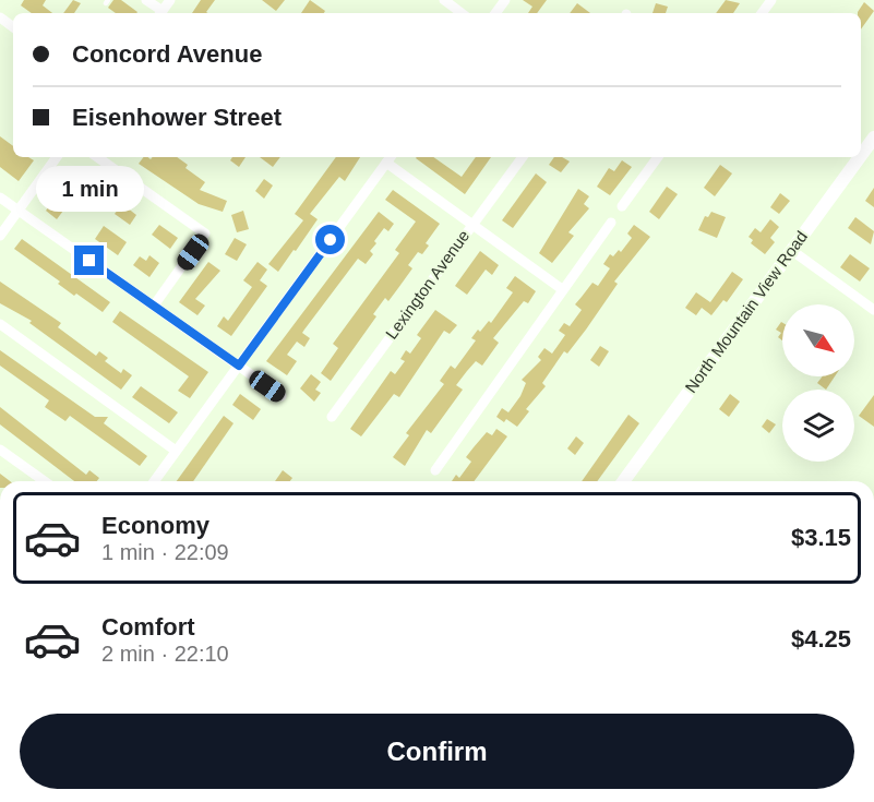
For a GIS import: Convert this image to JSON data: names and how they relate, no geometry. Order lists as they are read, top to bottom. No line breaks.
{"streets":{"street":["Lexington Avenue","North Mountain View Road"]},"north":"bottom right","page":{"banner":["Concord Avenue","Eisenhower Street"],"bubble":"1 min","list":[{"name":"Economy","note":"1 min · 22:09","value":"$3.15"},{"name":"Comfort","note":"2 min · 22:10","value":"$4.25"}],"buttons":"Confirm"}}
